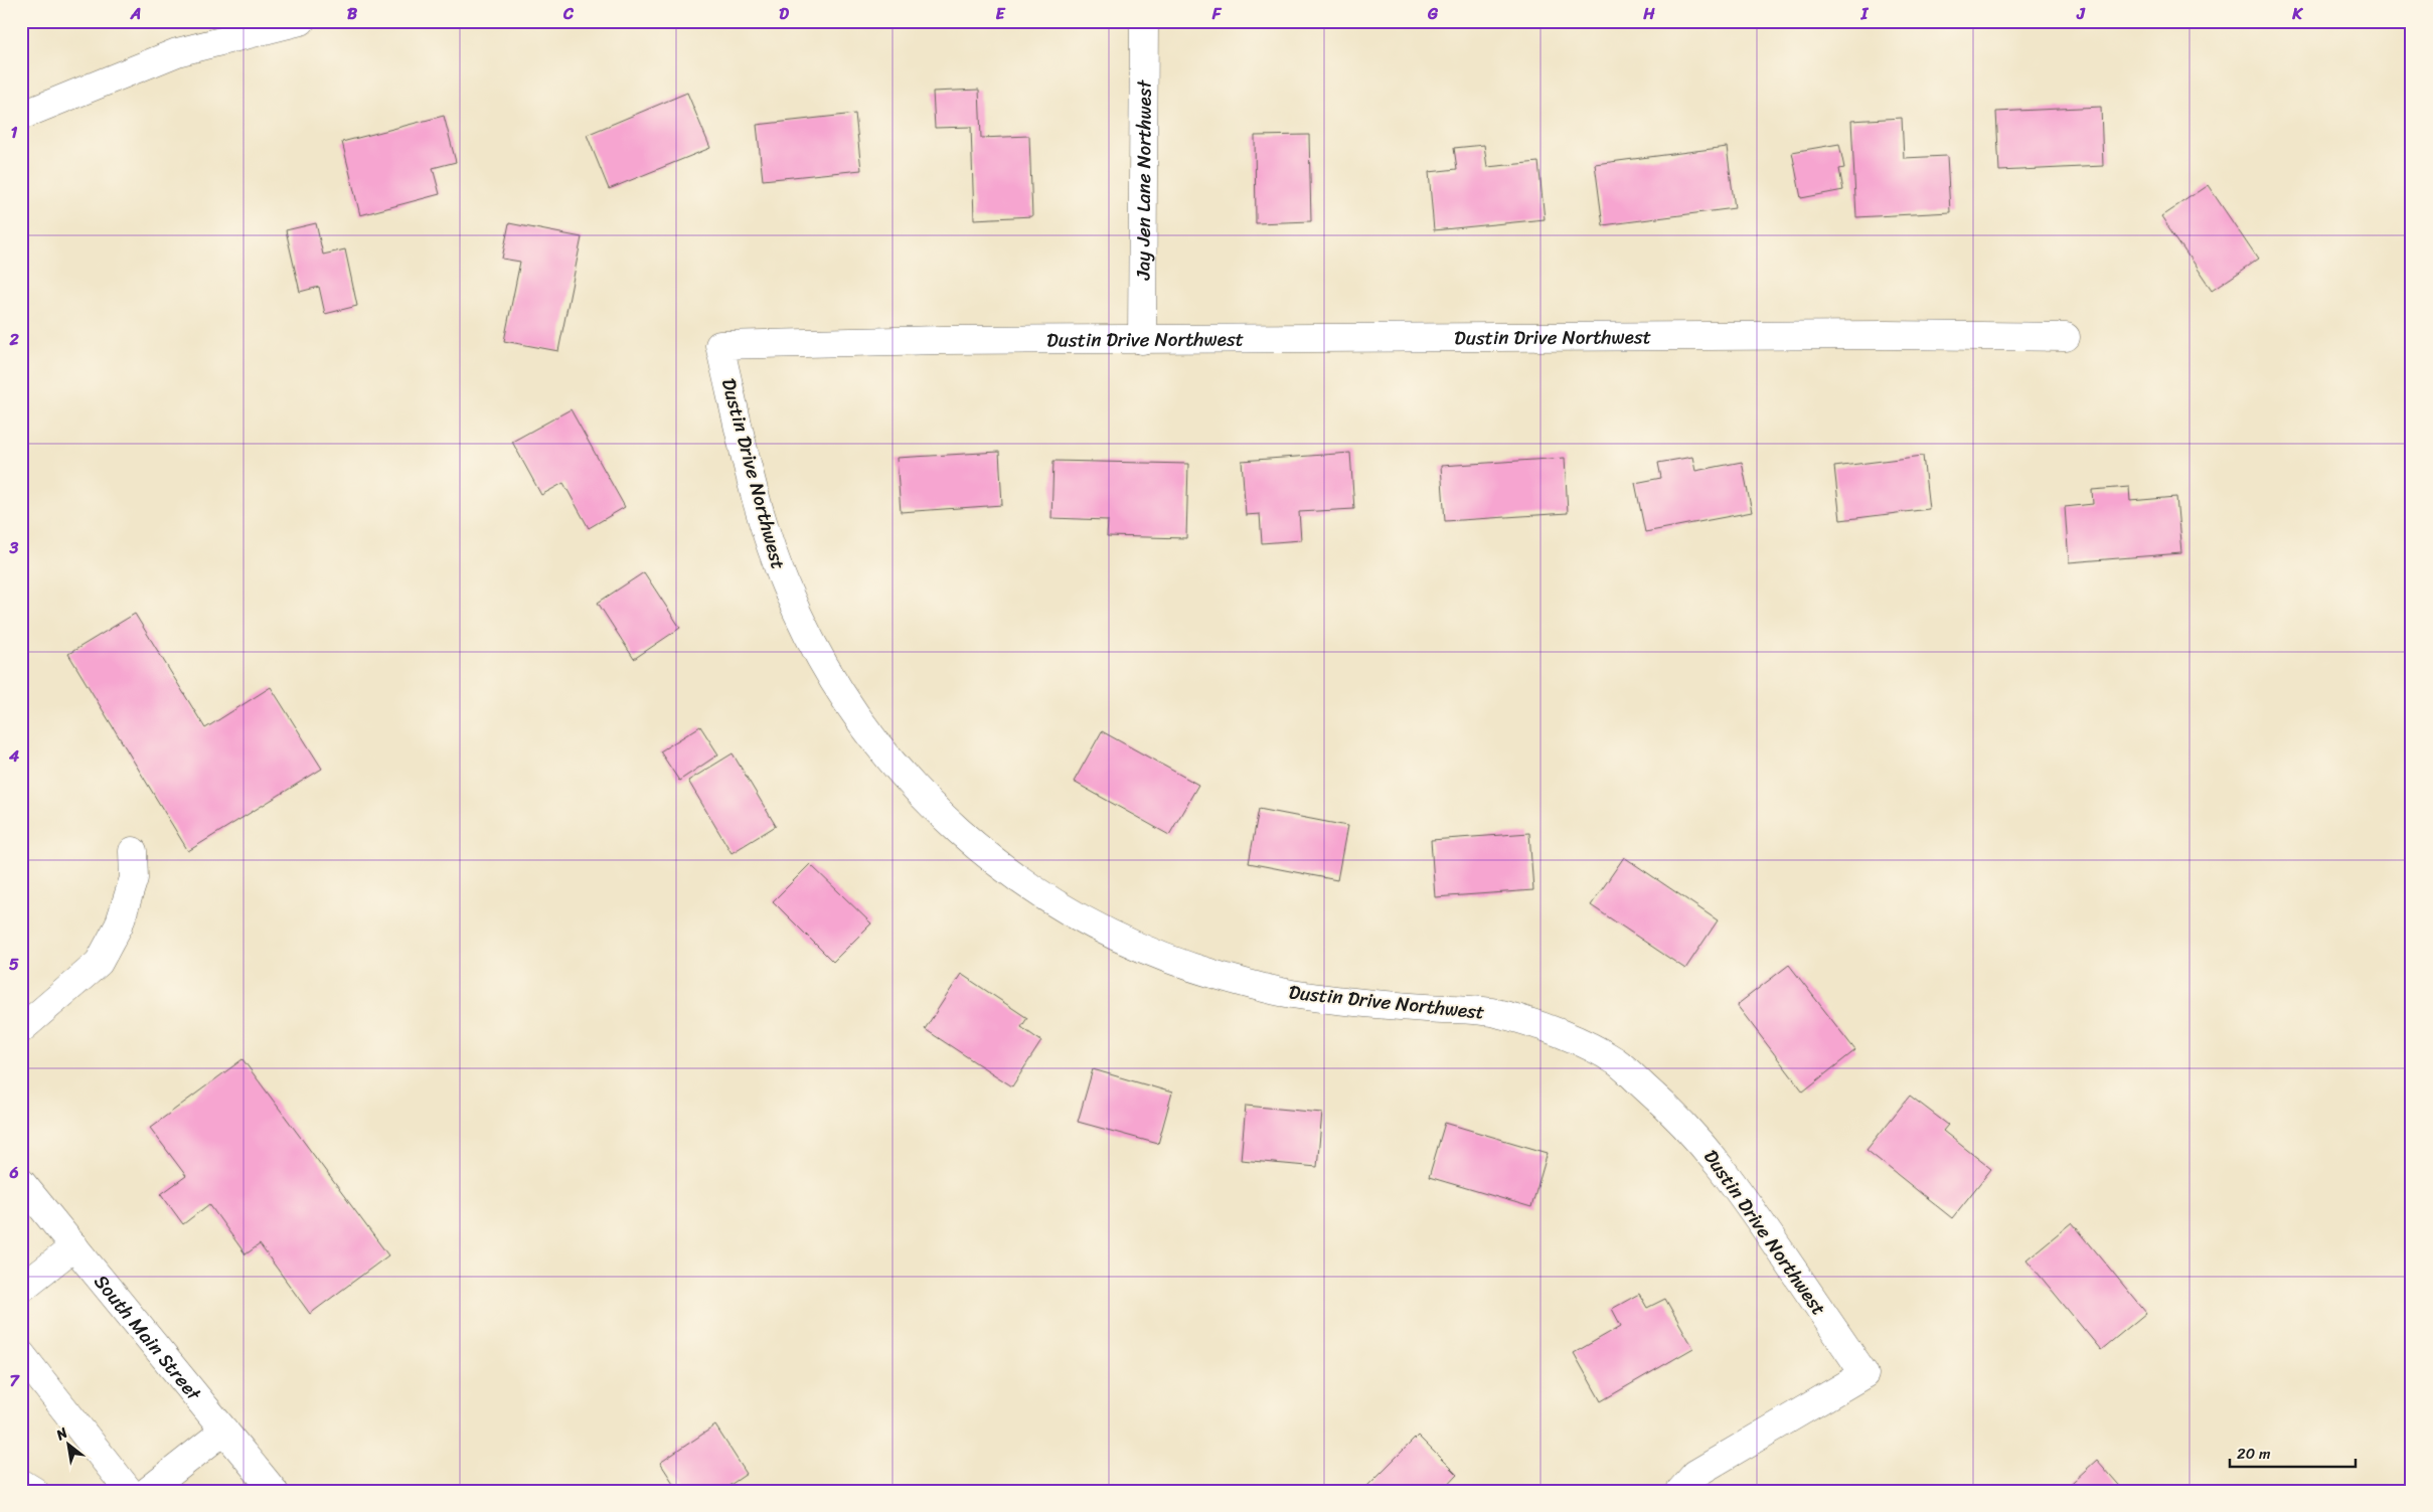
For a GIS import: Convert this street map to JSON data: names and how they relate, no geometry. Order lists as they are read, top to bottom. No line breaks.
{"streets":{"street":["Jay Jen Lane Northwest","Dustin Drive Northwest","South Main Street"]},"crossings":[["Jay Jen Lane Northwest","Dustin Drive Northwest"]],"scale_bar":"20 m","north":"top left","grid":{"columns":["A","B","C","D","E","F","G","H","I","J","K"],"rows":["1","2","3","4","5","6","7"]}}
